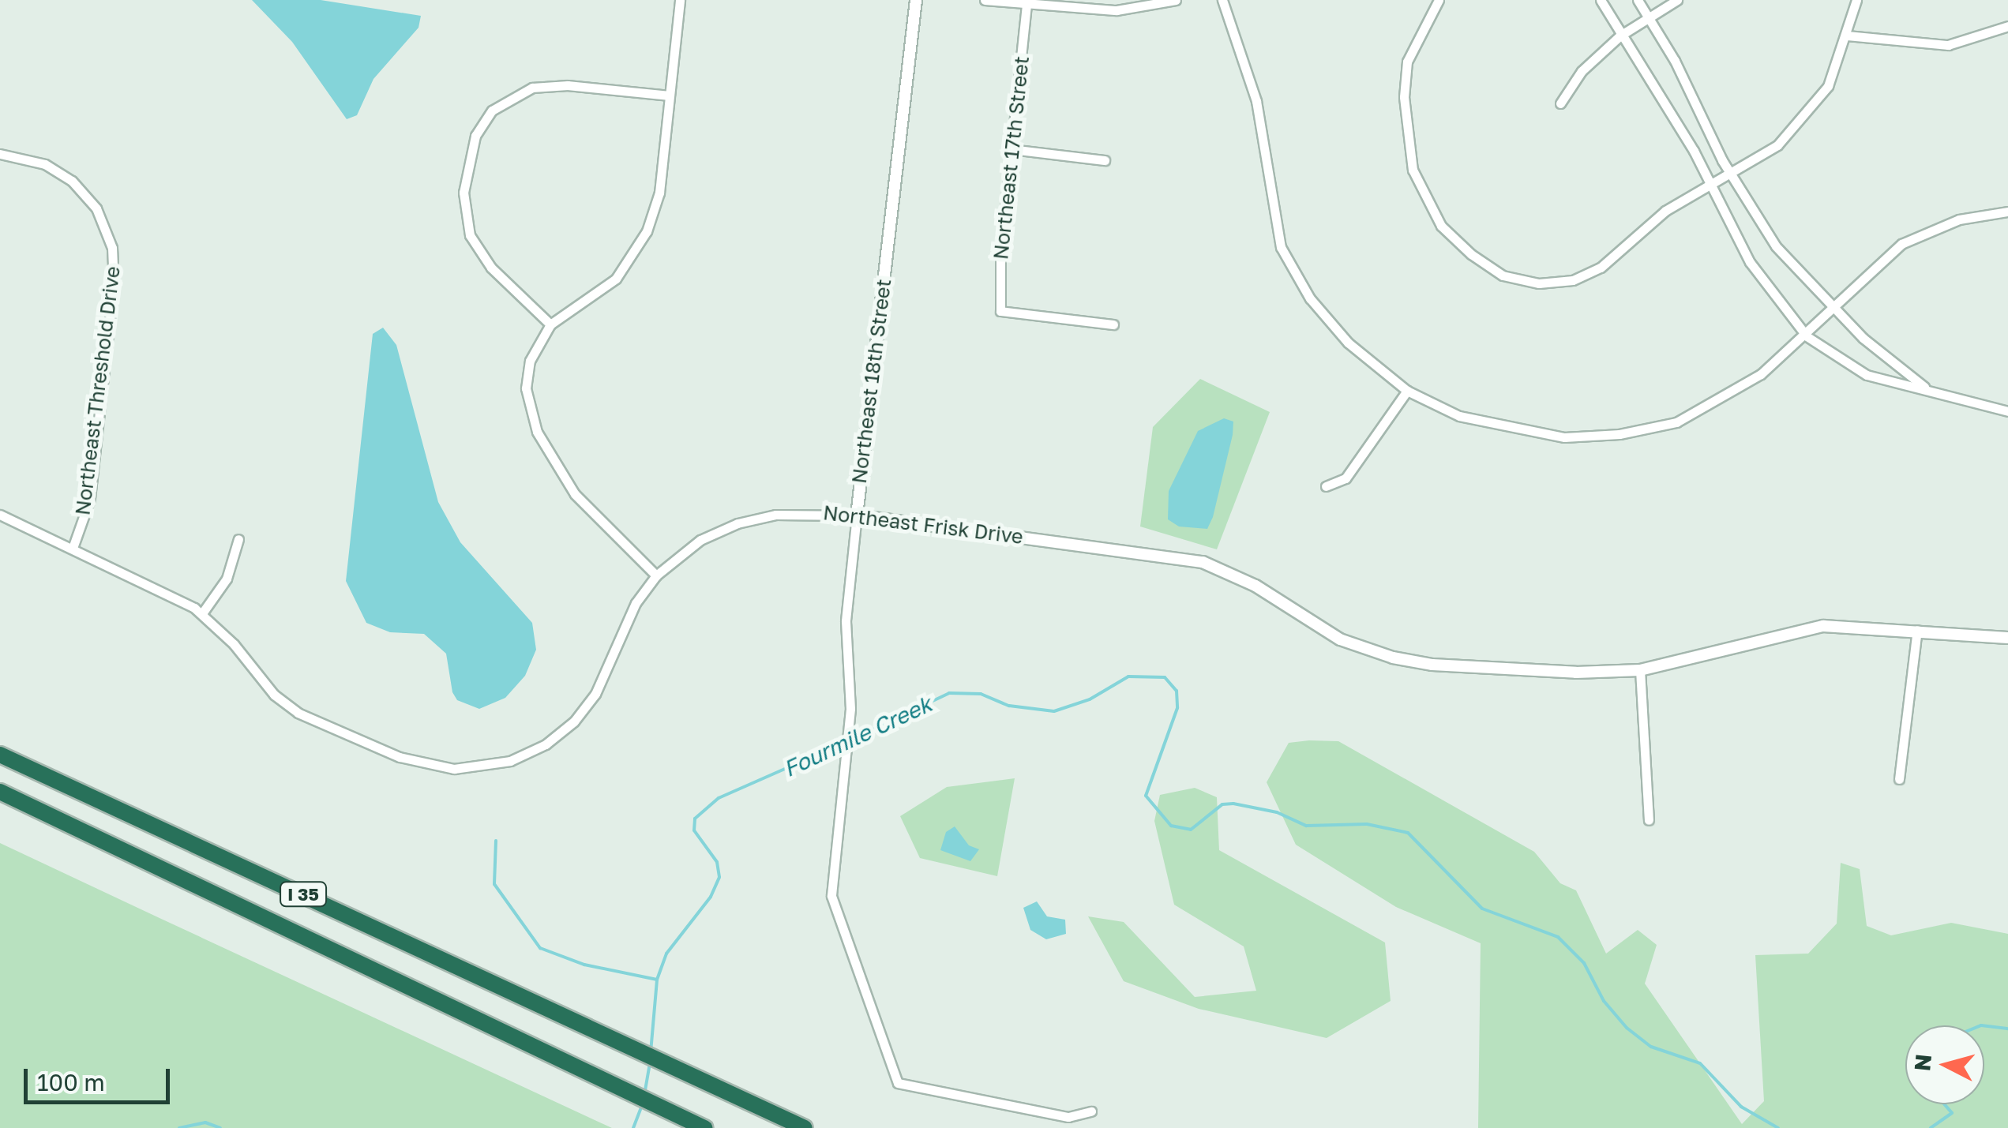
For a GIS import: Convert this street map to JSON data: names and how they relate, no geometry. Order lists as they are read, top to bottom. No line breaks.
{"streets":{"highway":["I 35"],"street":["Northeast 17th Street","Northeast 18th Street","Northeast Threshold Drive","Northeast Frisk Drive"]},"crossings":[["Northeast 18th Street","Northeast Frisk Drive"],["Northeast Threshold Drive","Northeast Frisk Drive"]],"water":["Fourmile Creek"],"scale_bar":"100 m","north":"left"}
